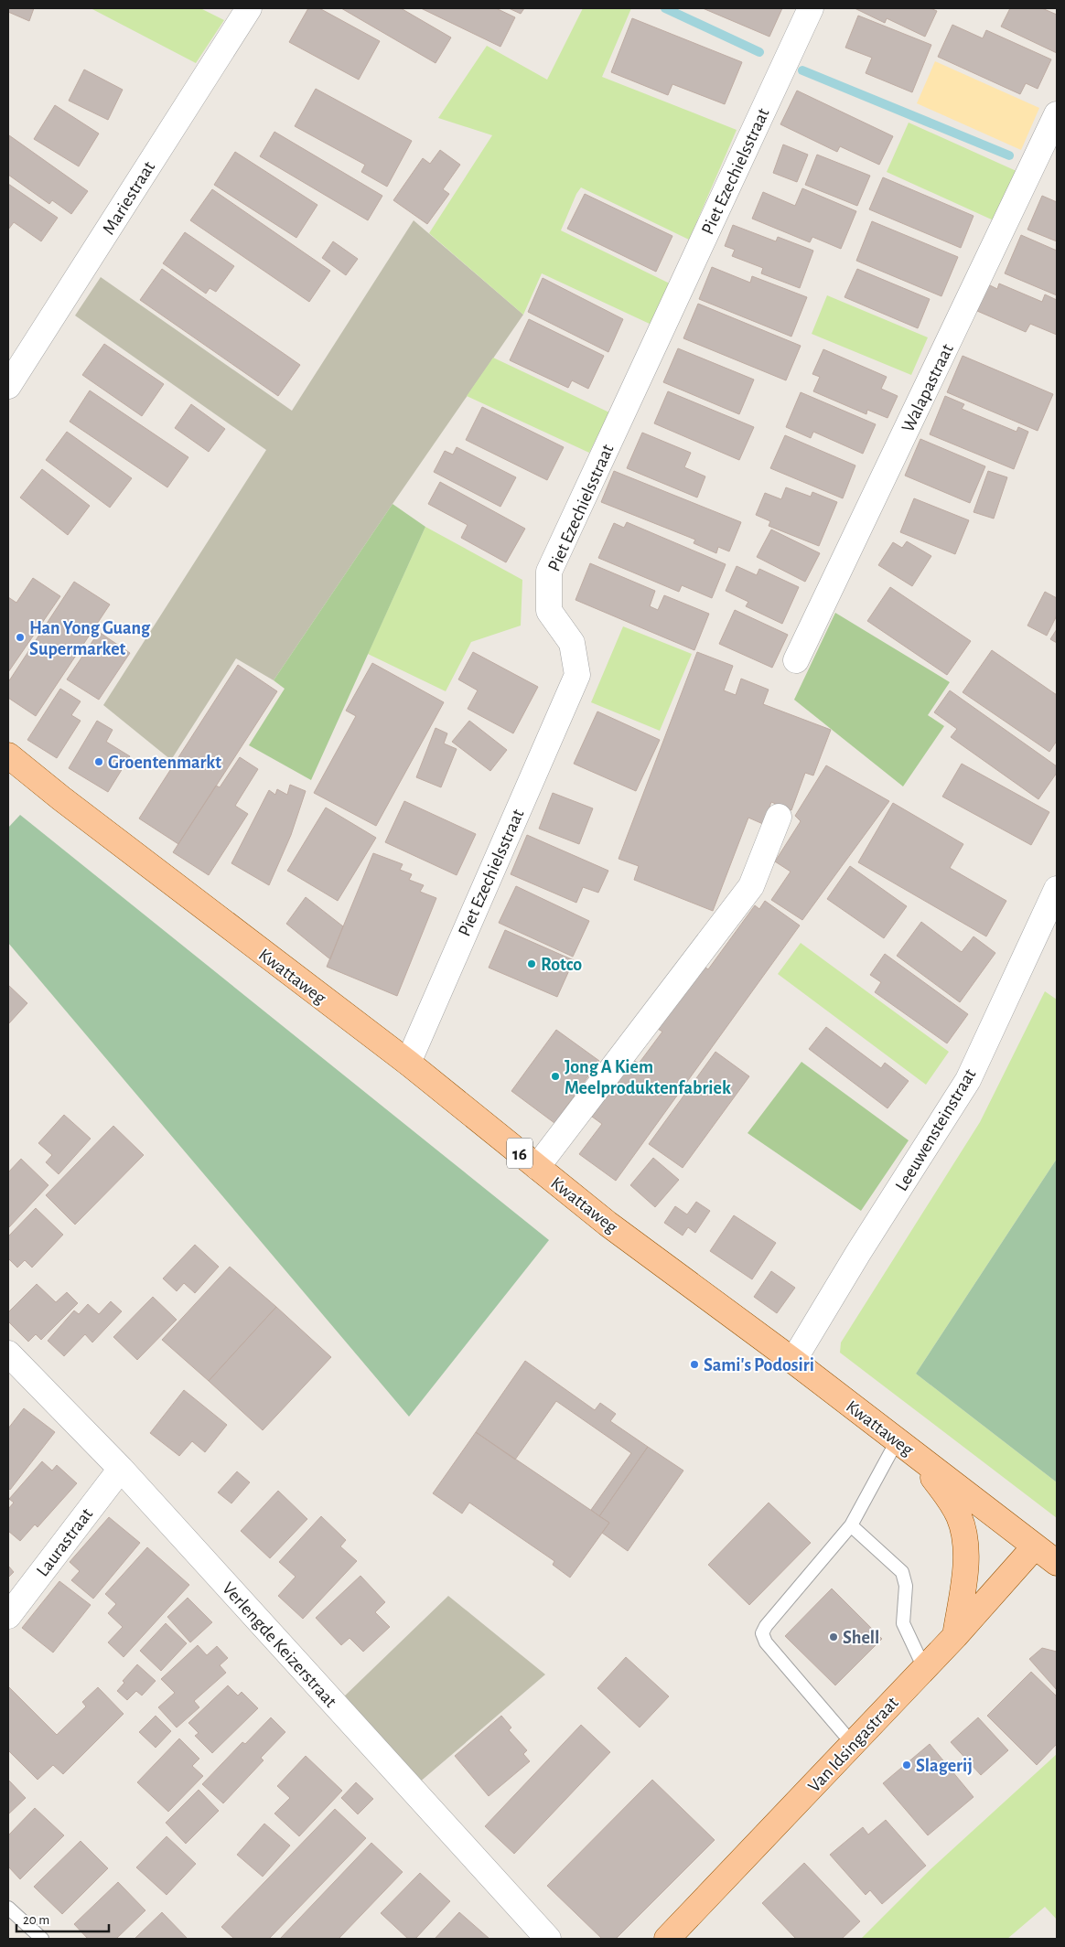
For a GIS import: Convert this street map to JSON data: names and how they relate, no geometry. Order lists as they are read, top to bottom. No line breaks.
{"streets":{"main road":["Kwattaweg","16","Van Idsingastraat"],"street":["Piet Ezechielsstraat","Mariestraat","Walapastraat","Leeuwensteinstraat","Laurastraat","Verlengde Keizerstraat"]},"crossings":[["Piet Ezechielsstraat","Kwattaweg"],["Kwattaweg","Leeuwensteinstraat"],["Kwattaweg","Van Idsingastraat"],["Laurastraat","Verlengde Keizerstraat"]],"places":["Han Yong Guang Supermarket","Groentenmarkt","Rotco","Jong A Kiem Meelproduktenfabriek","Sami's Podosiri","Shell","Slagerij"],"scale_bar":"20 m"}
